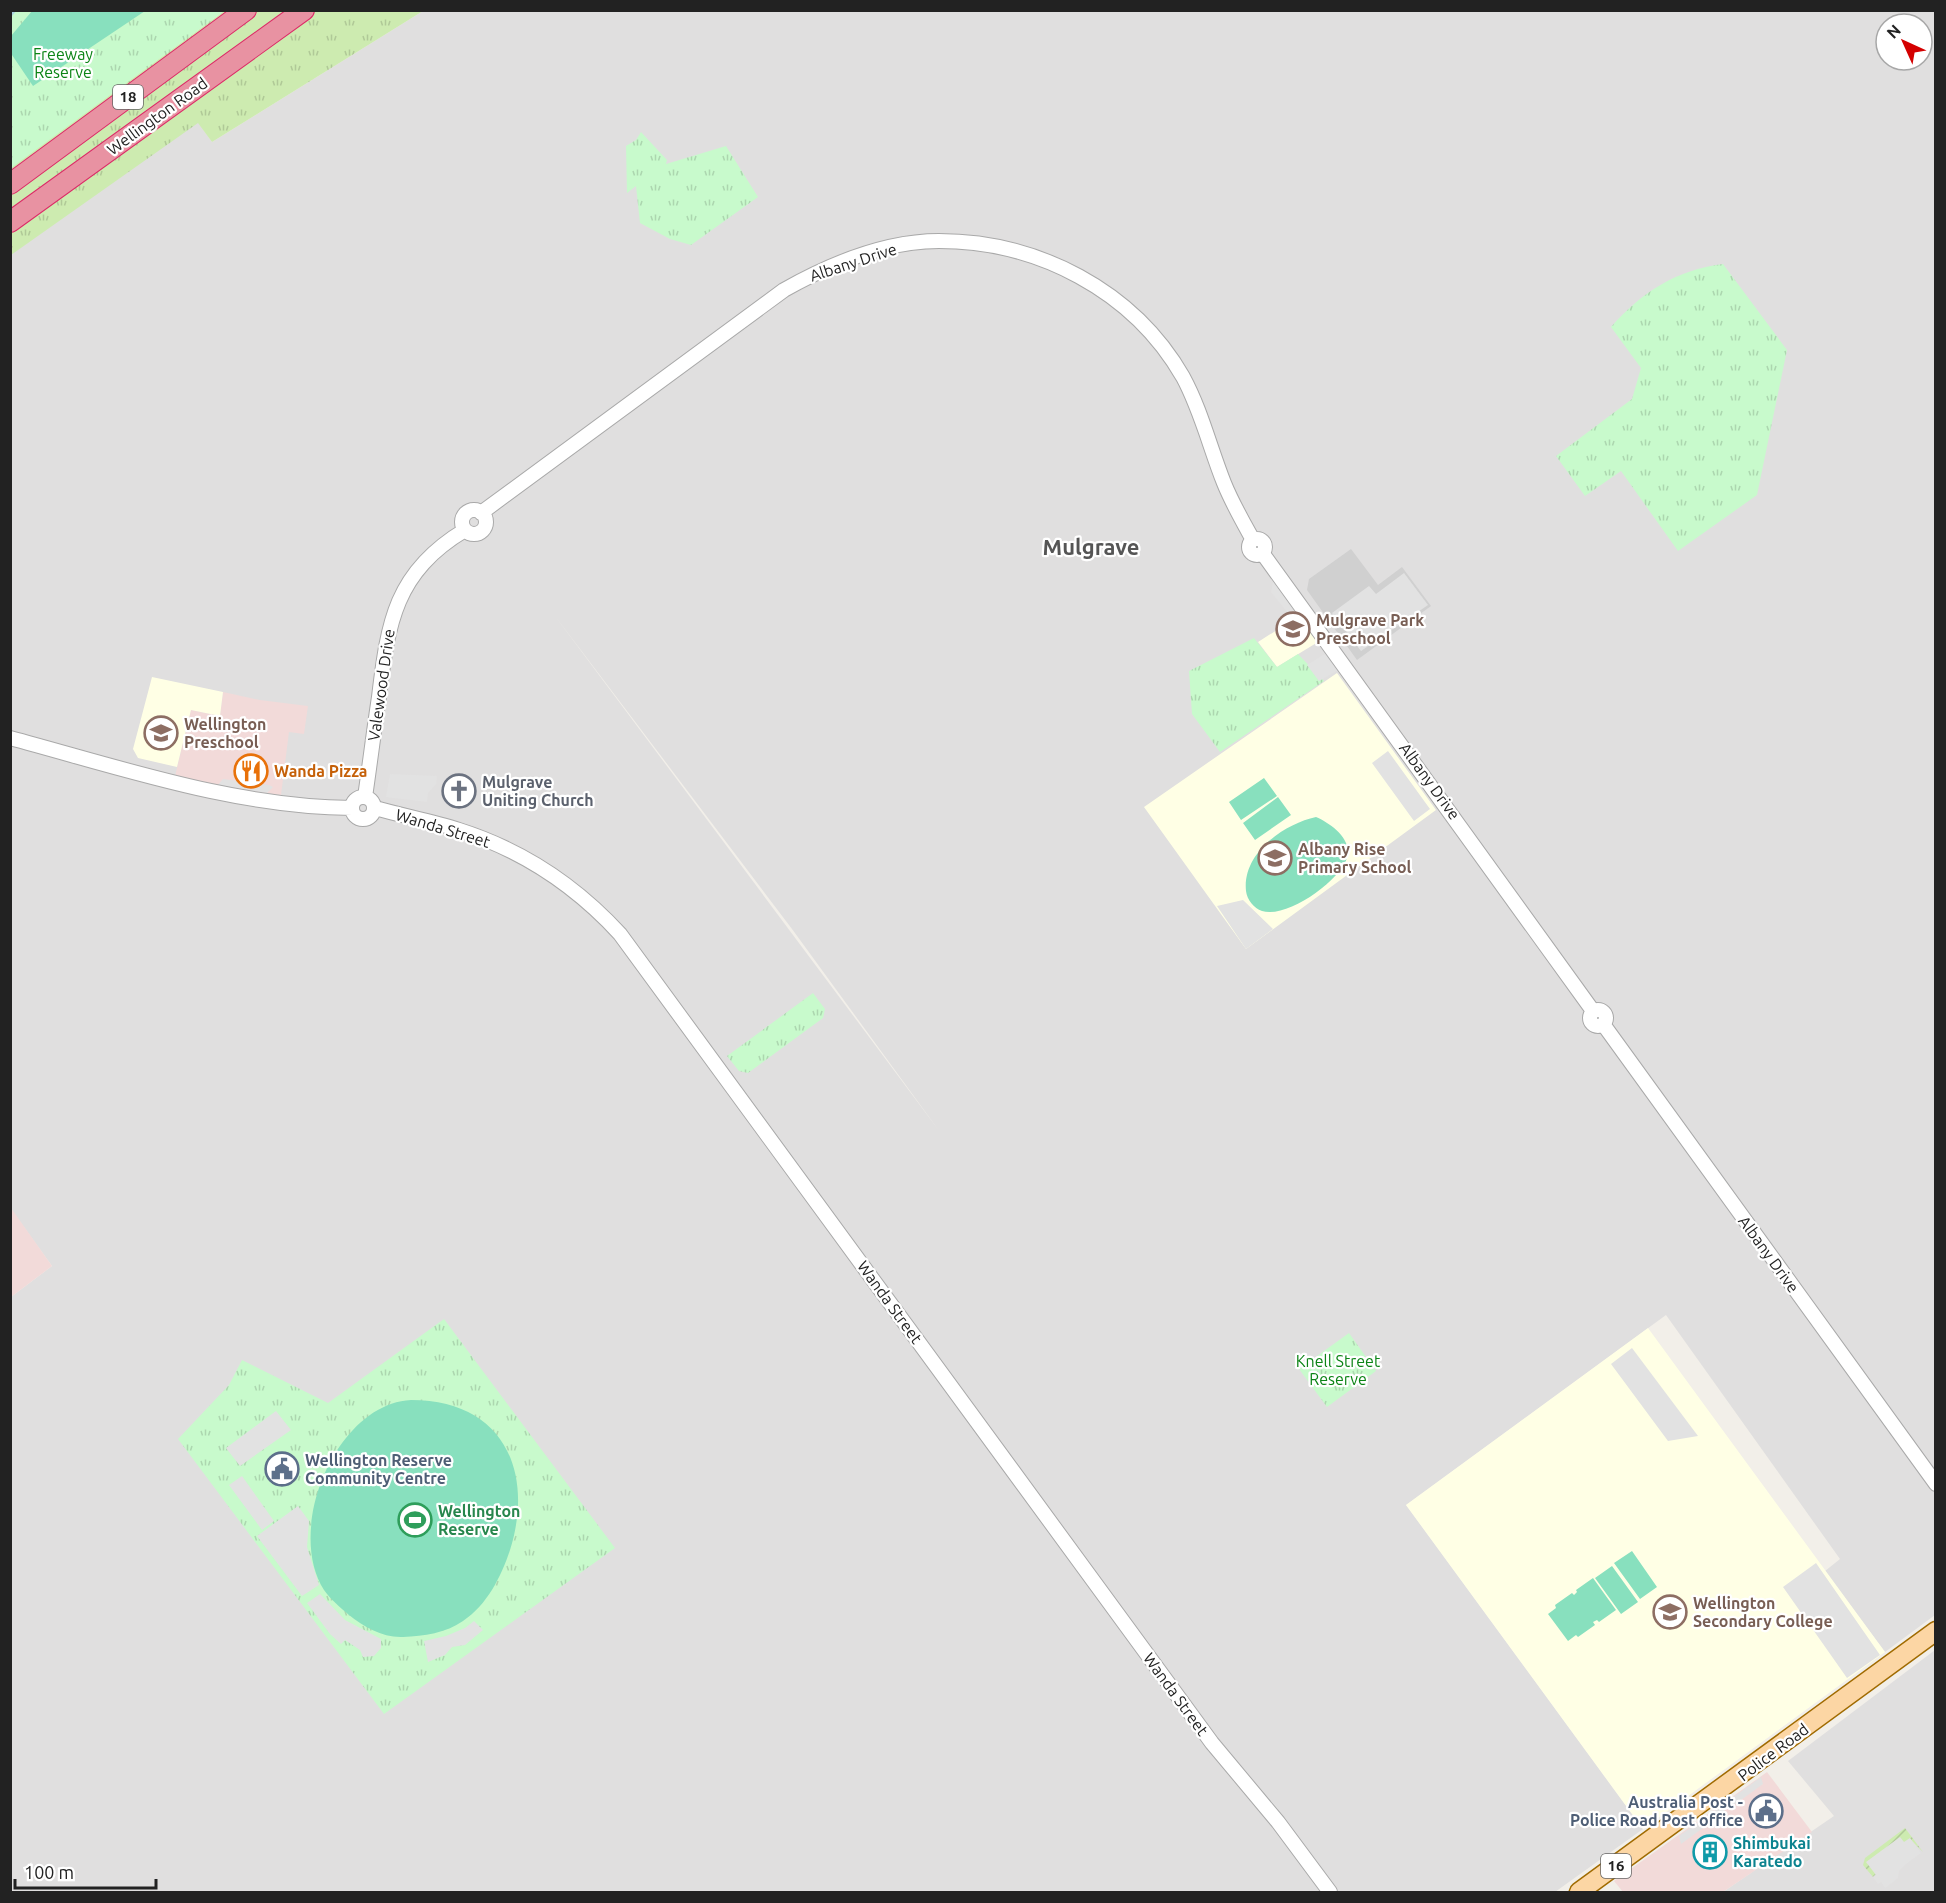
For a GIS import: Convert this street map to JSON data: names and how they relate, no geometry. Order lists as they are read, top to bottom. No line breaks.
{"streets":{"highway":["18","Wellington Road"],"main road":["Police Road","16"],"street":["Albany Drive","Valewood Drive","Wanda Street"]},"crossings":[["Albany Drive","Valewood Drive"],["Valewood Drive","Wanda Street"]],"districts":["Mulgrave"],"parks":["Freeway Reserve","Knell Street Reserve"],"places":{"school or university":["Mulgrave Park Preschool","Wellington Preschool","Albany Rise Primary School","Wellington Secondary College"],"restaurant":["Wanda Pizza"],"church":["Mulgrave Uniting Church"],"public building":["Wellington Reserve Community Centre","Australia Post - Police Road Post office"],"sports":["Wellington Reserve"],"building":["Shimbukai Karatedo"]},"scale_bar":"100 m","north":"top left"}
